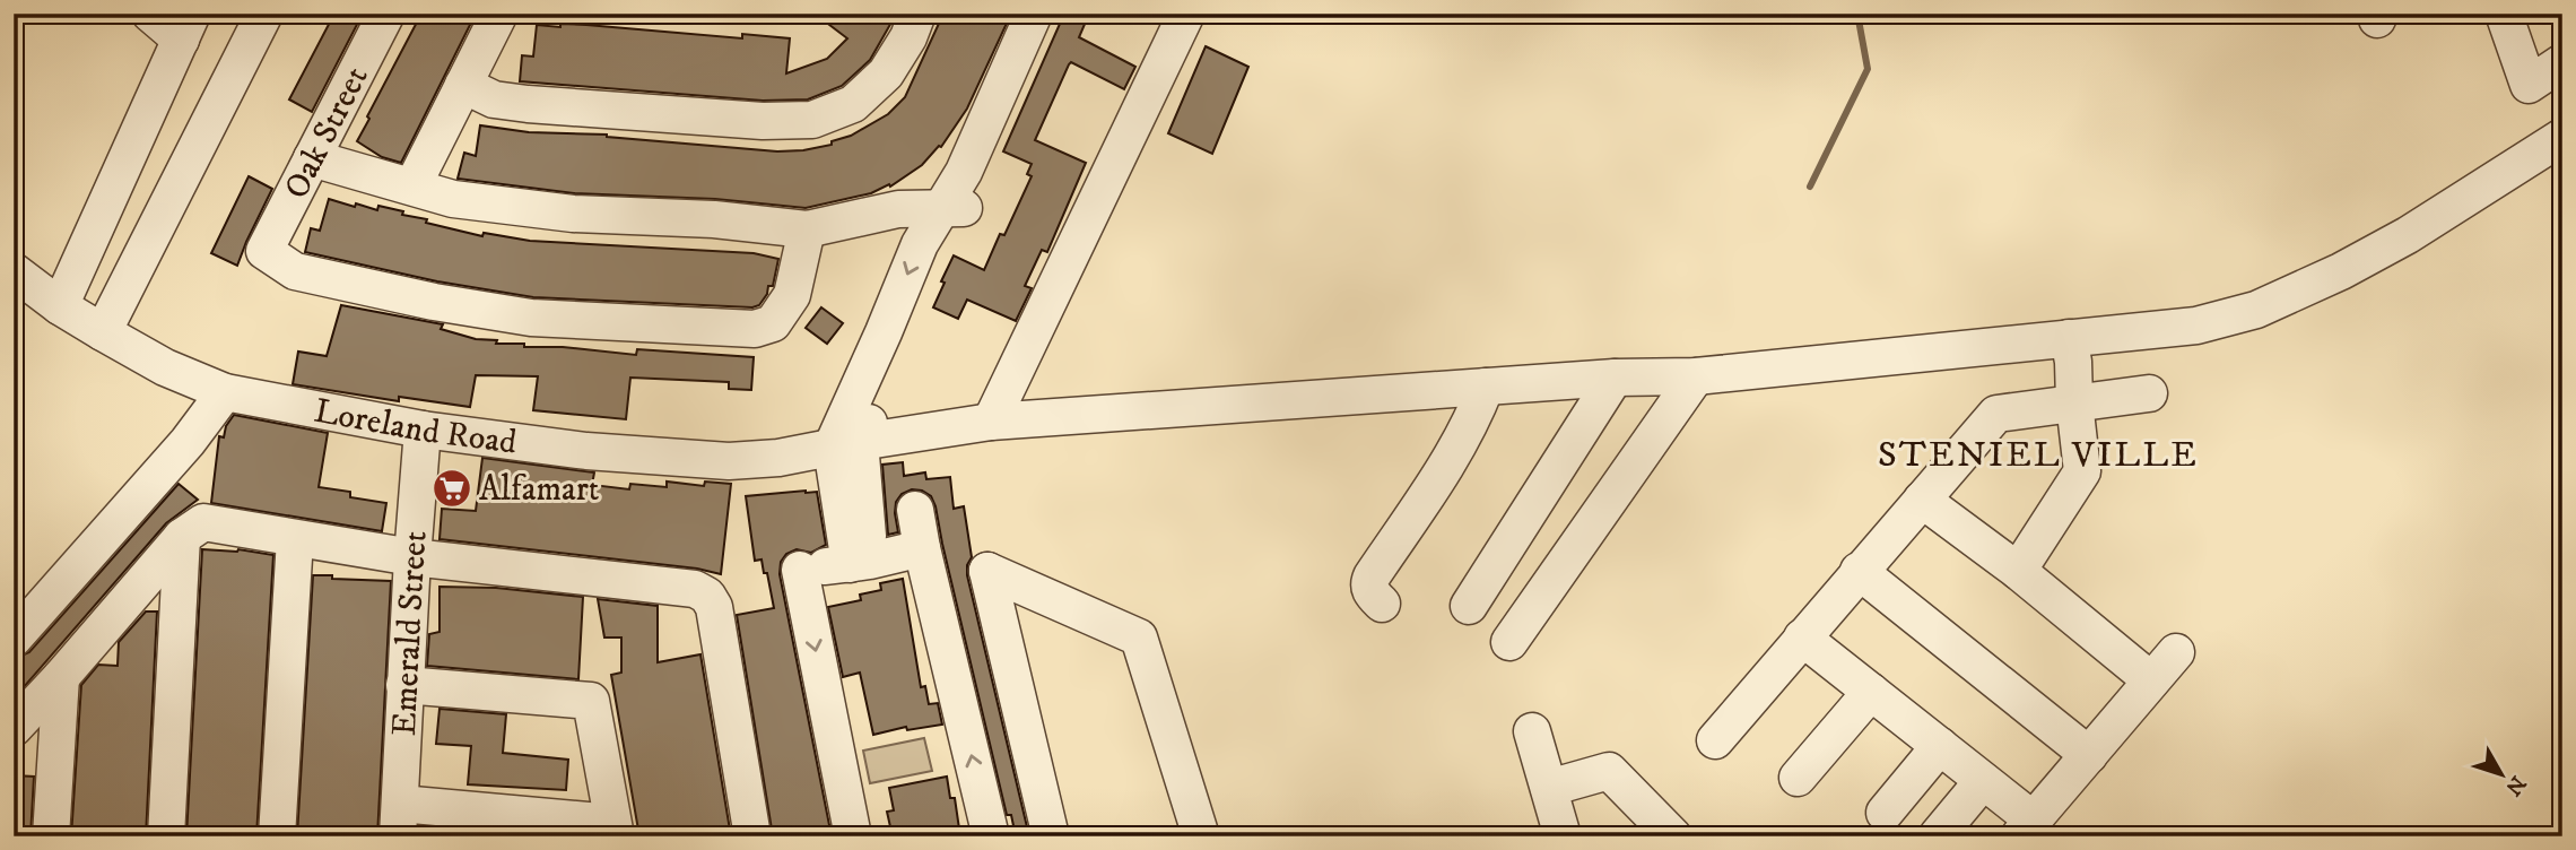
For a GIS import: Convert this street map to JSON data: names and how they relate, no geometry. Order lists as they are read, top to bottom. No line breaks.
{"streets":{"street":["Oak Street","Loreland Road","Emerald Street"]},"crossings":[["Loreland Road","Emerald Street"]],"districts":["STENIEL VILLE"],"places":{"supermarket":["Alfamart"]},"north":"bottom right"}
